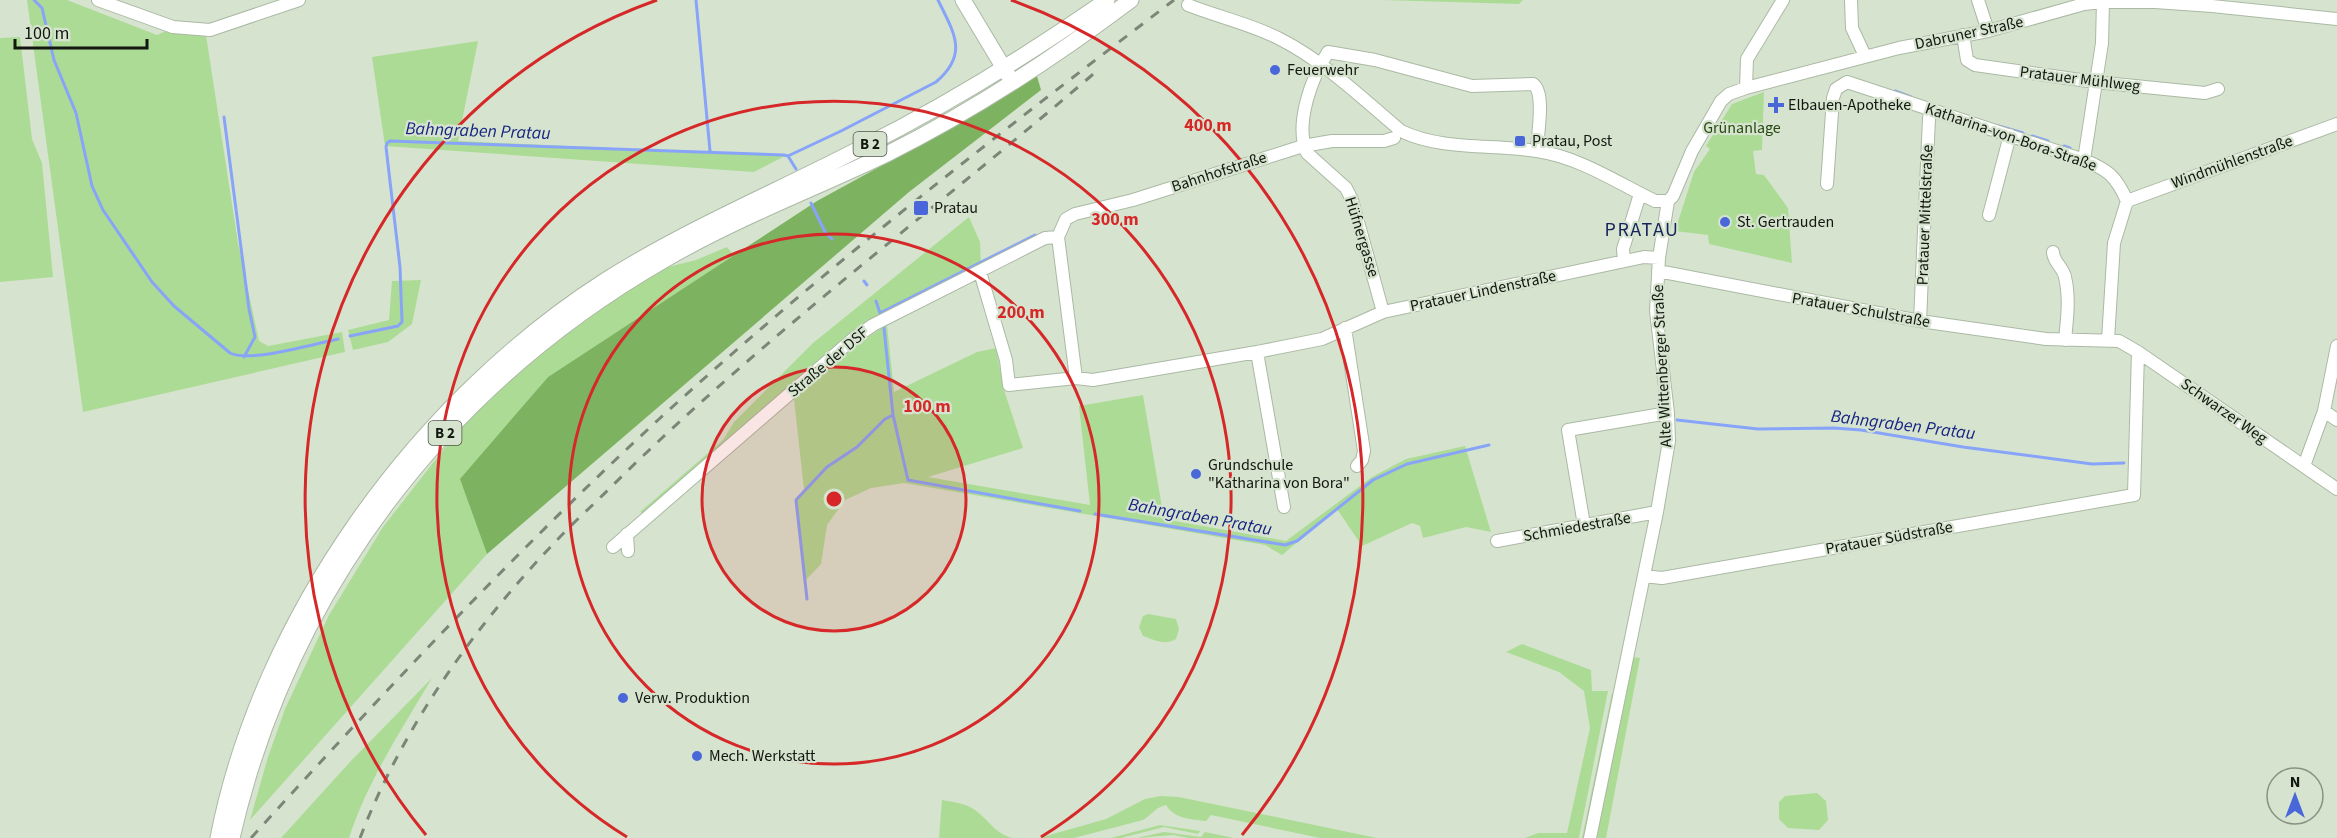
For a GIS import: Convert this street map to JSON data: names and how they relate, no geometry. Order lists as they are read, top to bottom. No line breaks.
{"streets":{"main road":["B 2"],"street":["Dabruner Straße","Pratauer Mühlweg","Katharina-von-Bora-Straße","Windmühlenstraße","Bahnhofstraße","Pratauer Mittelstraße","Hüfnergasse","Pratauer Lindenstraße","Pratauer Schulstraße","Straße der DSF","Alte Wittenberger Straße","Schwarzer Weg","Schmiedestraße","Pratauer Südstraße"]},"crossings":[["Dabruner Straße","Pratauer Mühlweg"],["Dabruner Straße","Alte Wittenberger Straße"],["Katharina-von-Bora-Straße","Windmühlenstraße"],["Katharina-von-Bora-Straße","Pratauer Mittelstraße"],["Bahnhofstraße","Hüfnergasse"],["Bahnhofstraße","Straße der DSF"],["Pratauer Mittelstraße","Pratauer Schulstraße"],["Hüfnergasse","Pratauer Lindenstraße"],["Pratauer Lindenstraße","Straße der DSF"],["Pratauer Lindenstraße","Alte Wittenberger Straße"],["Pratauer Schulstraße","Alte Wittenberger Straße"],["Pratauer Schulstraße","Schwarzer Weg"],["Alte Wittenberger Straße","Schmiedestraße"],["Alte Wittenberger Straße","Pratauer Südstraße"],["Schwarzer Weg","Pratauer Südstraße"]],"districts":["PRATAU"],"water":["Bahngraben Pratau"],"parks":["Grünanlage"],"places":{"other":["Feuerwehr","St. Gertrauden","Grundschule \"Katharina von Bora\"","Verw. Produktion","Mech. Werkstatt"],"health":["Elbauen-Apotheke"],"transit":["Pratau, Post","Pratau"]},"scale_bar":"100 m","north":"top","rings":["400 m","300 m","200 m","100 m"]}
